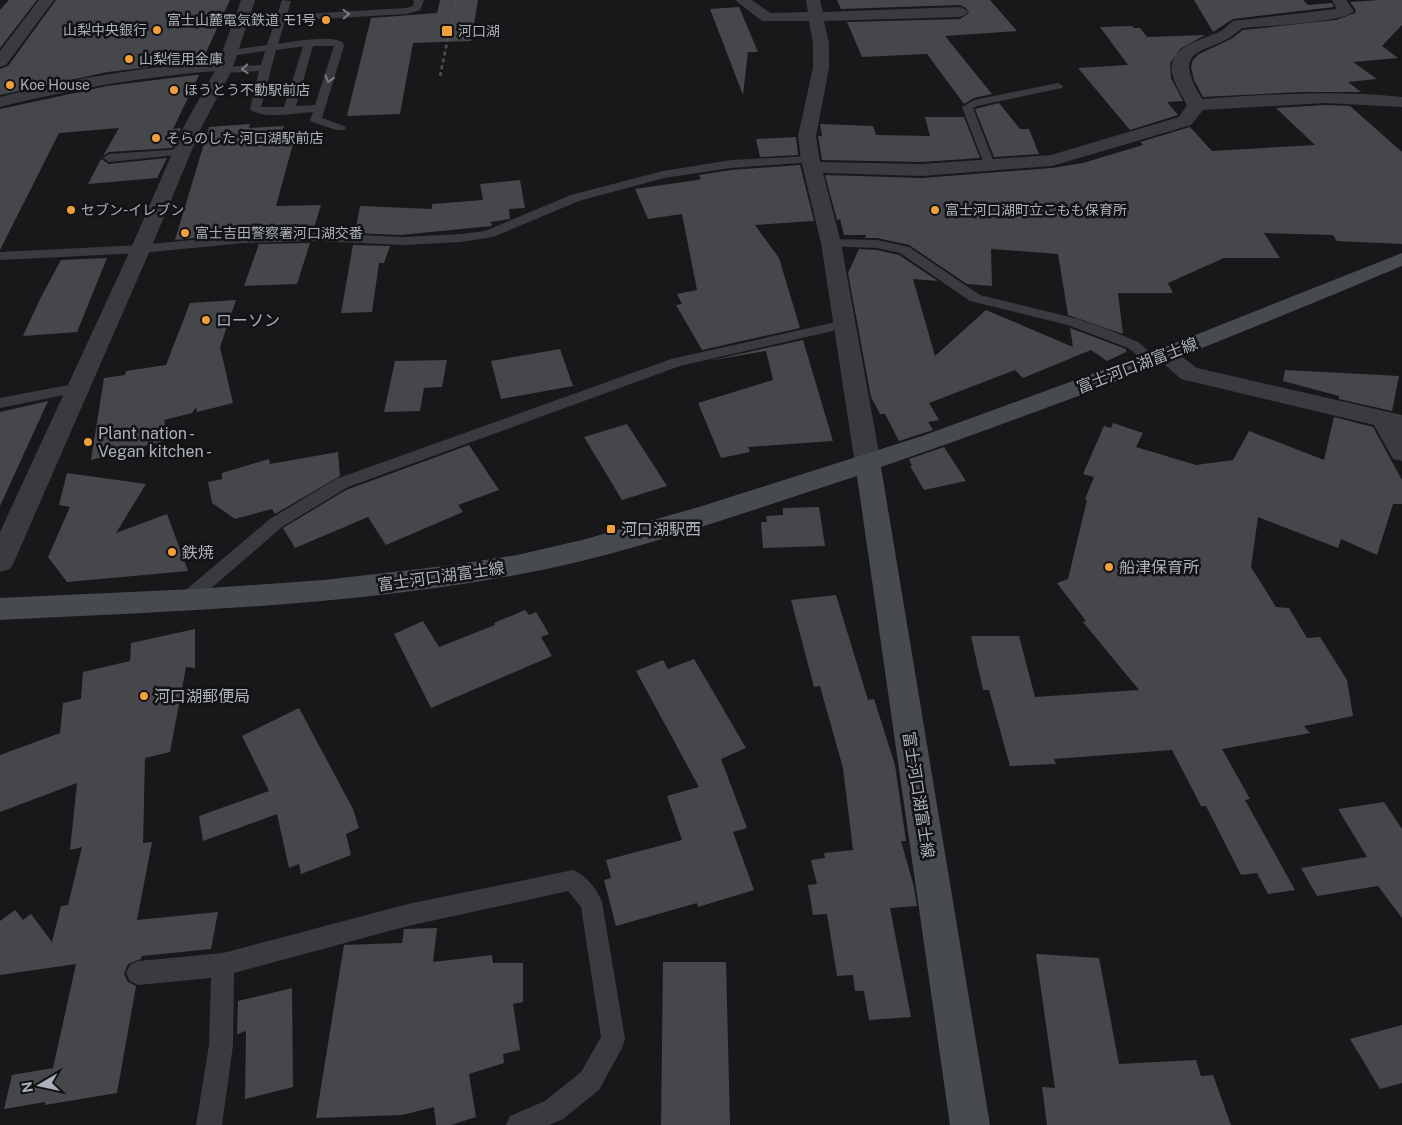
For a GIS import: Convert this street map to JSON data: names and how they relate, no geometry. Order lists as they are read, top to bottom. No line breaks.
{"streets":{"main road":["富士河口湖富士線"]},"places":{"other":["富士山麓電気鉄道 モ1号","山梨中央銀行","山梨信用金庫","Koe House","ほうとう不動駅前店","そらのした 河口湖駅前店","セブン-イレブン","富士河口湖町立こもも保育所","富士吉田警察署河口湖交番","ローソン","Plant nation - Vegan kitchen -","鉄焼","船津保育所","河口湖郵便局"],"transit":["河口湖","河口湖駅西"]},"north":"left"}
